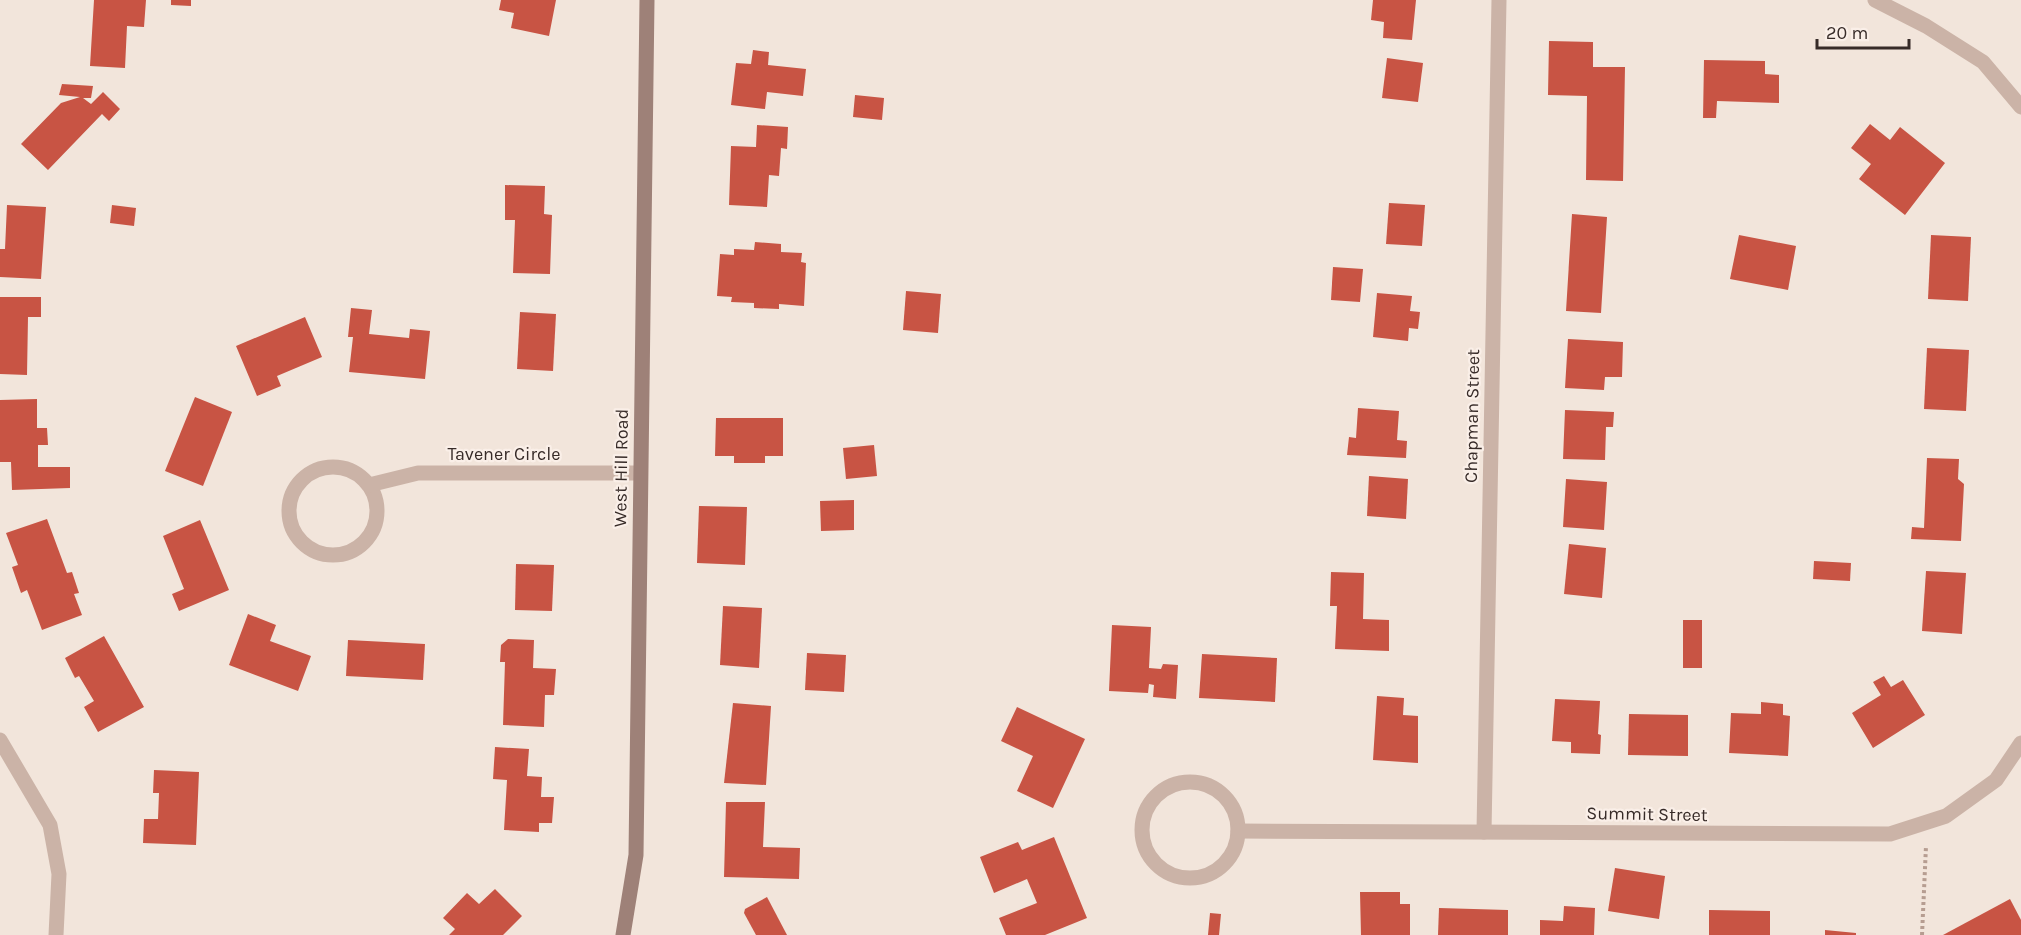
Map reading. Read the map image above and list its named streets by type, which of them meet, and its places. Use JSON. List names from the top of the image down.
{
  "streets": {
    "street": [
      "Chapman Street",
      "Tavener Circle",
      "West Hill Road",
      "Summit Street"
    ]
  },
  "crossings": [
    ["Chapman Street", "Summit Street"],
    ["Tavener Circle", "West Hill Road"]
  ],
  "scale_bar": "20 m"
}
